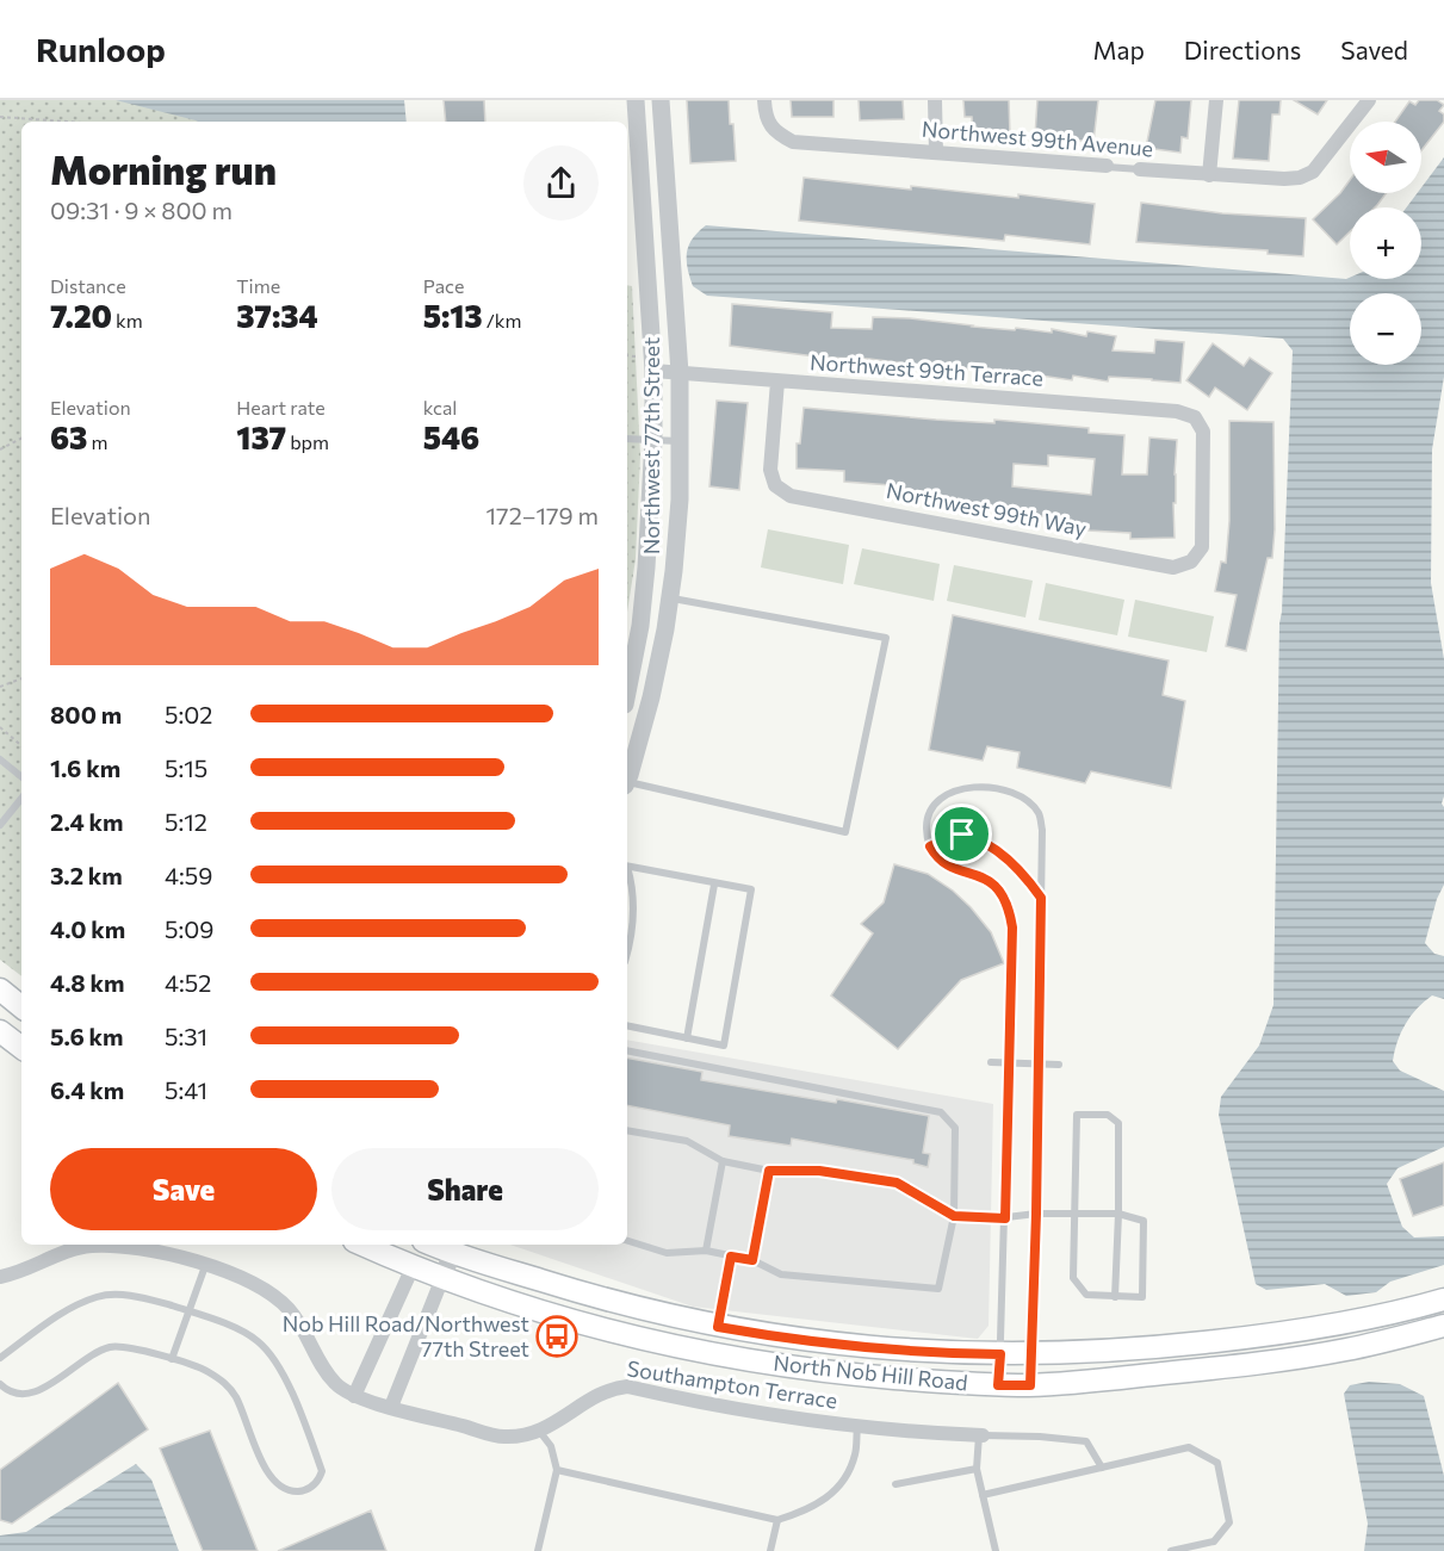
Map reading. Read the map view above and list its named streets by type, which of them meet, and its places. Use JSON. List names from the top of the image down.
{
  "streets": {
    "main road": ["North Nob Hill Road"],
    "street": [
      "Northwest 99th Avenue",
      "Northwest 99th Terrace",
      "Northwest 77th Street",
      "Northwest 99th Way",
      "Southampton Terrace"
    ]
  },
  "crossings": [
    ["Northwest 99th Terrace", "Northwest 77th Street"],
    ["Northwest 99th Terrace", "Northwest 99th Way"]
  ],
  "places": {
    "bus stop": ["Nob Hill Road/Northwest 77th Street"]
  },
  "north": "left",
  "page": {
    "header": "Runloop",
    "nav": ["Map", "Directions", "Saved"],
    "map_buttons": ["+", "−"],
    "heading": ["Morning run", "09:31 · 9 × 800 m"],
    "stats": [
      ["Distance", "7.20 km"],
      ["Time", "37:34"],
      ["Pace", "5:13 /km"],
      ["Elevation", "63 m"],
      ["Heart rate", "137 bpm"],
      ["kcal", "546"]
    ],
    "chart": ["Elevation", "172–179 m"],
    "list": [
      {
        "name": "800 m",
        "note": "5:02"
      },
      {
        "name": "1.6 km",
        "note": "5:15"
      },
      {
        "name": "2.4 km",
        "note": "5:12"
      },
      {
        "name": "3.2 km",
        "note": "4:59"
      },
      {
        "name": "4.0 km",
        "note": "5:09"
      },
      {
        "name": "4.8 km",
        "note": "4:52"
      },
      {
        "name": "5.6 km",
        "note": "5:31"
      },
      {
        "name": "6.4 km",
        "note": "5:41"
      }
    ],
    "buttons": ["Save", "Share"]
  }
}
